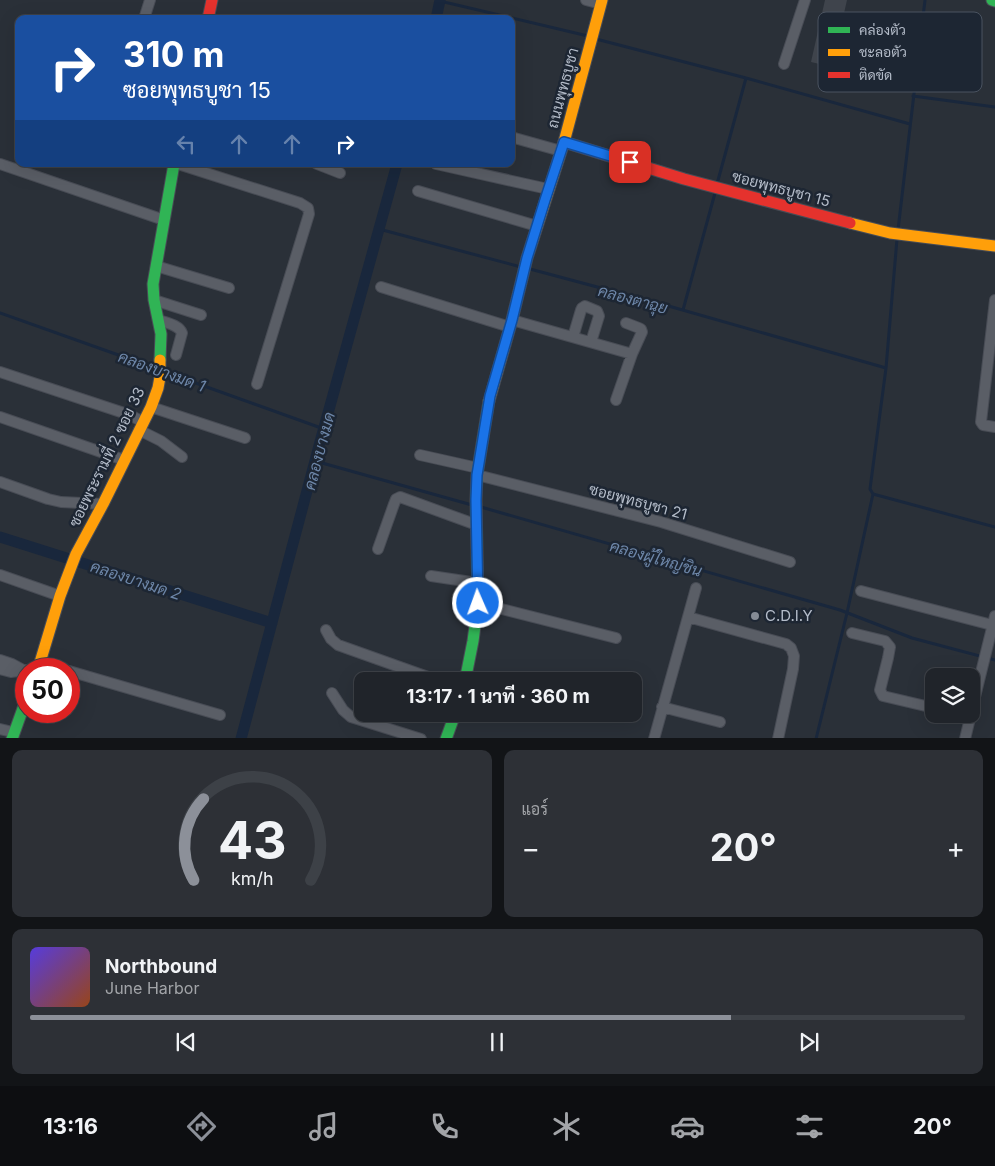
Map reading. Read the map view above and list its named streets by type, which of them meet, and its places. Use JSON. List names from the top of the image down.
{
  "streets": {
    "street": [
      "ถนนพุทธบูชา",
      "ซอยพุทธบูชา 15",
      "ซอยพระรามที่ 2 ซอย 33",
      "ซอยพุทธบูชา 21"
    ]
  },
  "crossings": [
    ["ถนนพุทธบูชา", "ซอยพุทธบูชา 15"],
    ["ถนนพุทธบูชา", "ซอยพุทธบูชา 21"]
  ],
  "water": [
    "คลองตาฉุย",
    "คลองบางมด 1",
    "คลองบางมด",
    "คลองผู้ใหญ่ชิน",
    "คลองบางมด 2"
  ],
  "places": ["C.D.I.Y"],
  "legend": ["คล่องตัว", "ชะลอตัว", "ติดขัด"],
  "page": {
    "turn": ["310 m", "ซอยพุทธบูชา 15"],
    "limit": "50",
    "trip": "13:17 · 1 นาที · 360 m",
    "tile": "แอร์",
    "heat": ["−", "20°", "+"],
    "song": ["Northbound", "June Harbor"],
    "tabs": ["13:16", "20°"],
    "gauge": ["43", "km/h"]
  }
}
